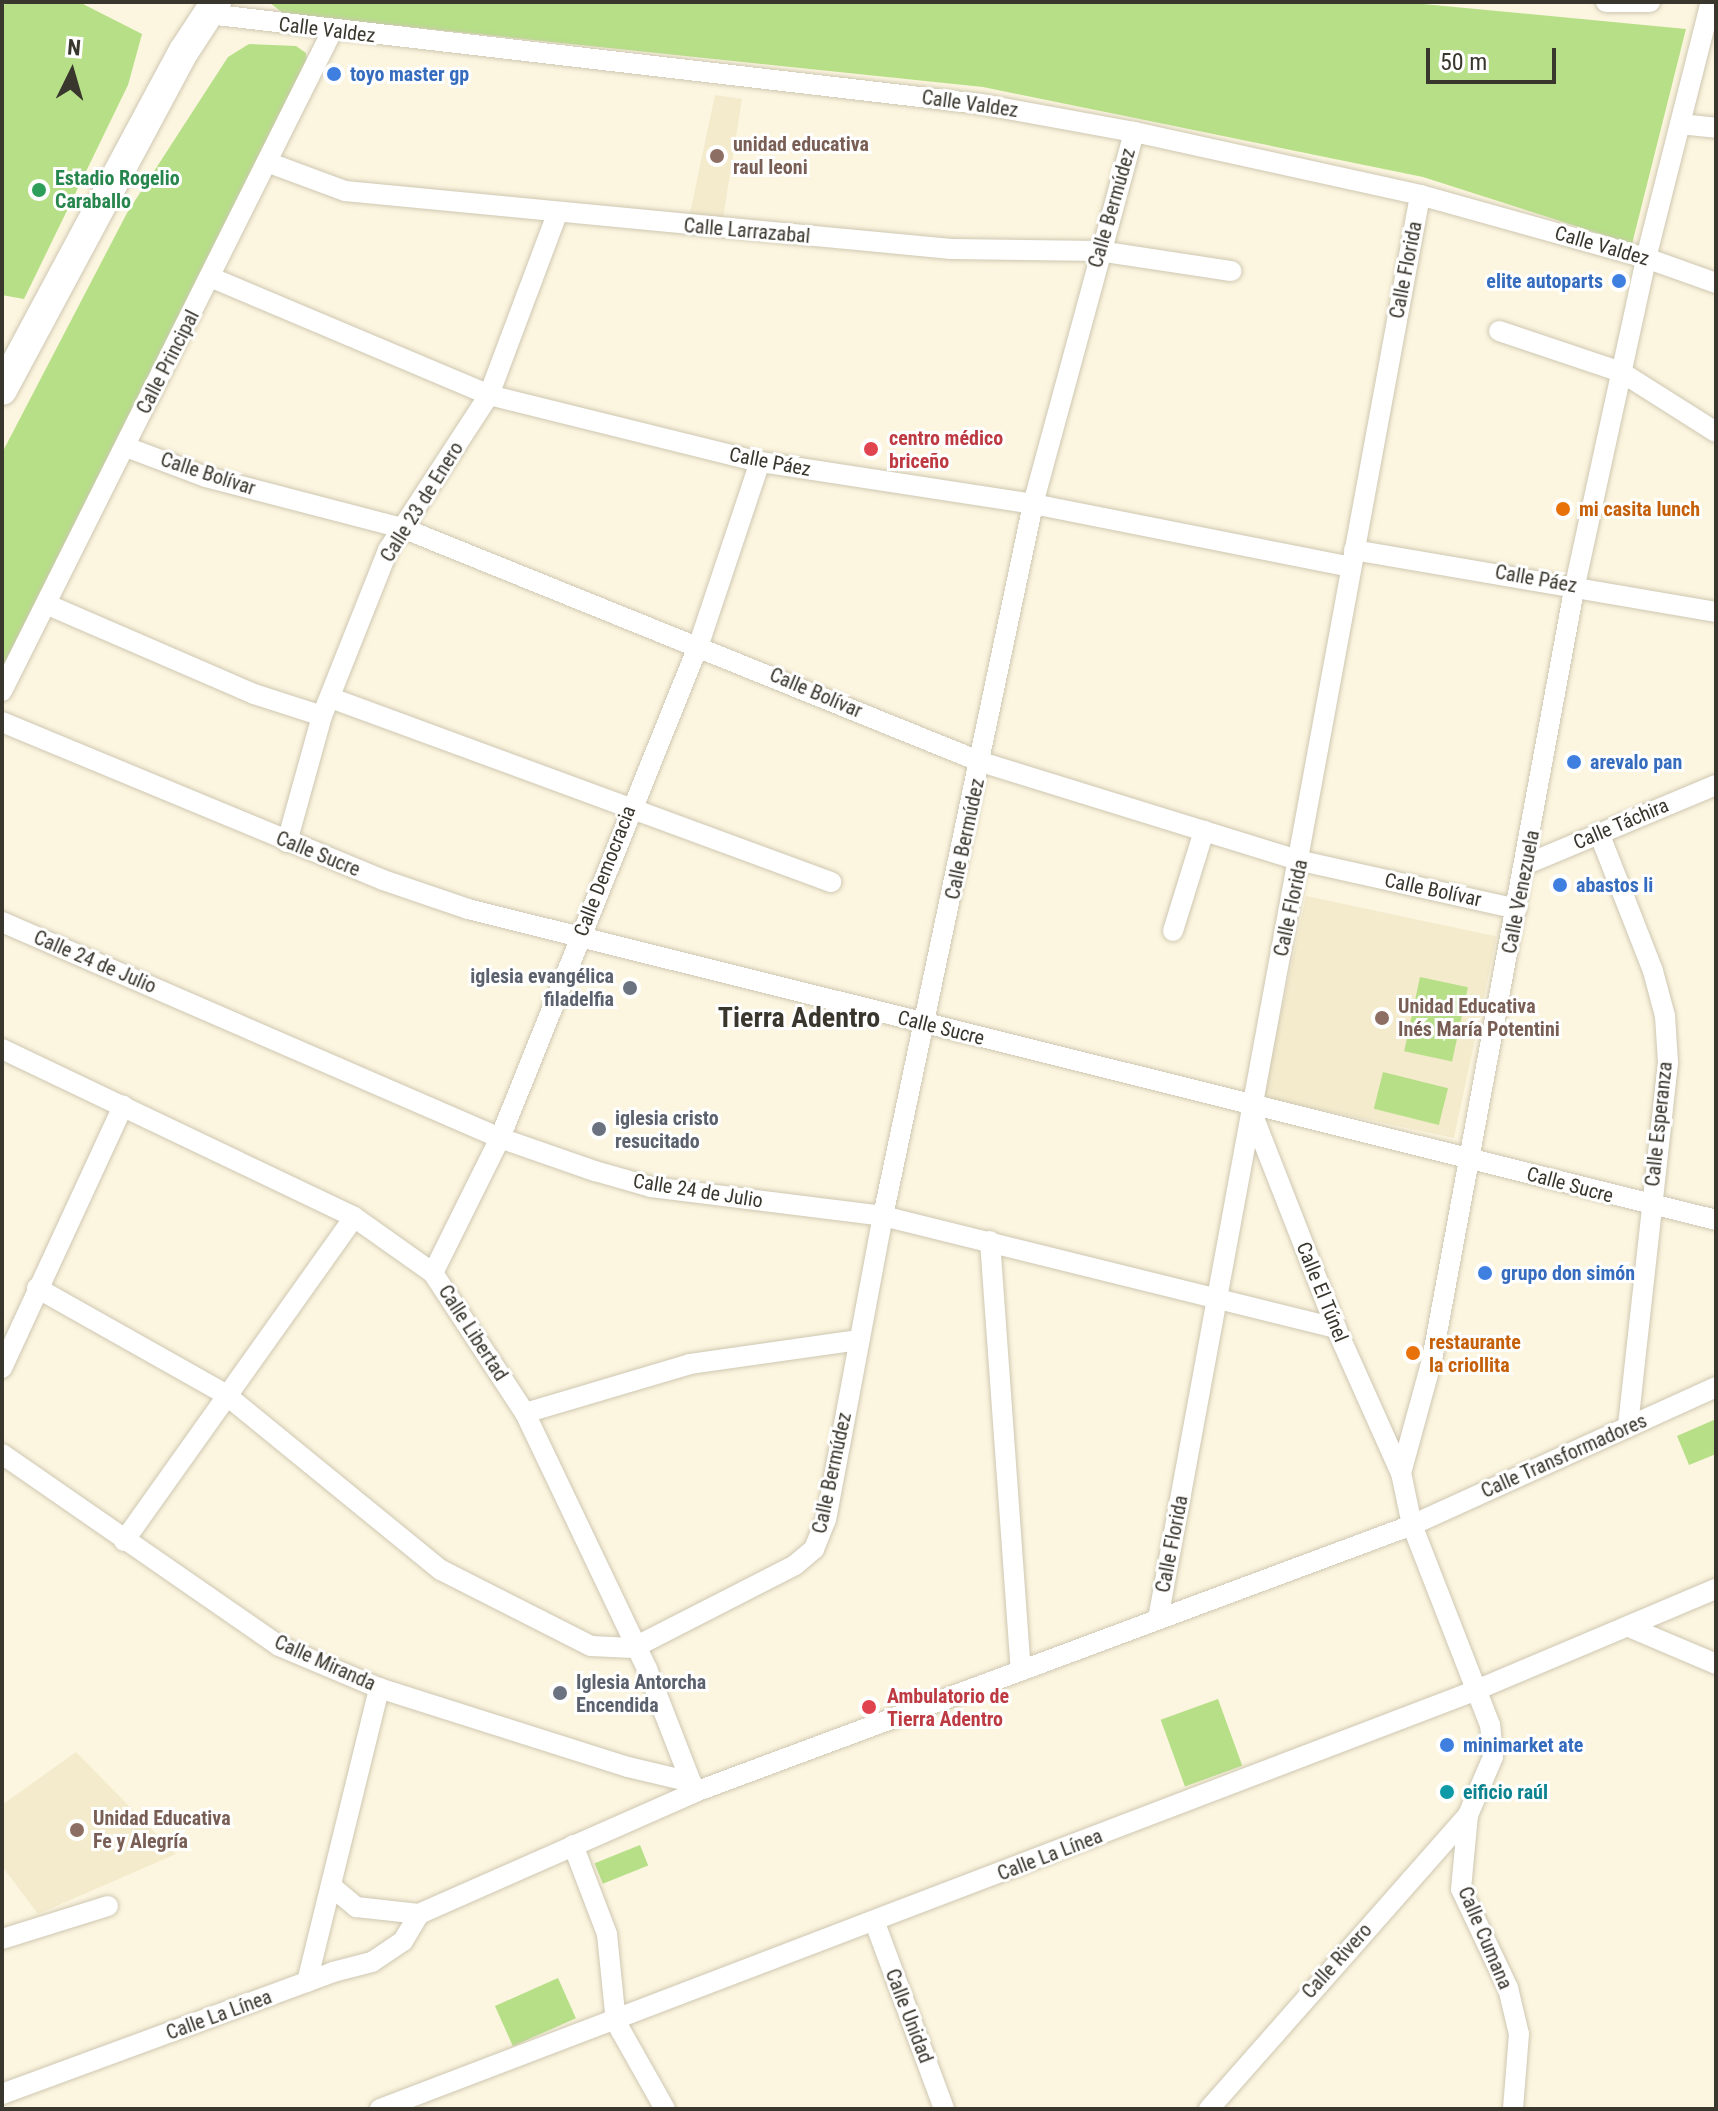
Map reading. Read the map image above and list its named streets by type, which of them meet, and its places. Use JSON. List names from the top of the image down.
{
  "streets": {
    "street": [
      "Calle Valdez",
      "Calle Bermúdez",
      "Calle Larrazabal",
      "Calle Florida",
      "Calle Principal",
      "Calle Páez",
      "Calle Bolívar",
      "Calle 23 de Enero",
      "Calle Táchira",
      "Calle Sucre",
      "Calle Democracia",
      "Calle Venezuela",
      "Calle 24 de Julio",
      "Calle Esperanza",
      "Calle El Túnel",
      "Calle Libertad",
      "Calle Transformadores",
      "Calle Miranda",
      "Calle La Línea",
      "Calle Cumana",
      "Calle Rivero",
      "Calle Unidad"
    ]
  },
  "crossings": [
    ["Calle Valdez", "Calle Bermúdez"],
    ["Calle Valdez", "Calle Florida"],
    ["Calle Valdez", "Calle Principal"],
    ["Calle Valdez", "Calle Venezuela"],
    ["Calle Bermúdez", "Calle Larrazabal"],
    ["Calle Bermúdez", "Calle Páez"],
    ["Calle Bermúdez", "Calle Bolívar"],
    ["Calle Bermúdez", "Calle Sucre"],
    ["Calle Bermúdez", "Calle 24 de Julio"],
    ["Calle Bermúdez", "Calle Libertad"],
    ["Calle Larrazabal", "Calle Principal"],
    ["Calle Larrazabal", "Calle 23 de Enero"],
    ["Calle Florida", "Calle Páez"],
    ["Calle Florida", "Calle Bolívar"],
    ["Calle Florida", "Calle Sucre"],
    ["Calle Florida", "Calle 24 de Julio"],
    ["Calle Florida", "Calle El Túnel"],
    ["Calle Florida", "Calle La Línea"],
    ["Calle Principal", "Calle Páez"],
    ["Calle Principal", "Calle Bolívar"],
    ["Calle Páez", "Calle 23 de Enero"],
    ["Calle Páez", "Calle Democracia"],
    ["Calle Páez", "Calle Venezuela"],
    ["Calle Bolívar", "Calle 23 de Enero"],
    ["Calle Bolívar", "Calle Democracia"],
    ["Calle Bolívar", "Calle Venezuela"],
    ["Calle 23 de Enero", "Calle Sucre"],
    ["Calle Táchira", "Calle Venezuela"],
    ["Calle Táchira", "Calle Esperanza"],
    ["Calle Sucre", "Calle Democracia"],
    ["Calle Sucre", "Calle Venezuela"],
    ["Calle Sucre", "Calle Esperanza"],
    ["Calle Sucre", "Calle El Túnel"],
    ["Calle Democracia", "Calle 24 de Julio"],
    ["Calle Democracia", "Calle Libertad"],
    ["Calle Venezuela", "Calle El Túnel"],
    ["Calle Venezuela", "Calle Transformadores"],
    ["Calle Venezuela", "Calle La Línea"],
    ["Calle Venezuela", "Calle Cumana"],
    ["Calle Venezuela", "Calle Rivero"],
    ["Calle 24 de Julio", "Calle El Túnel"],
    ["Calle Esperanza", "Calle Transformadores"],
    ["Calle Libertad", "Calle Miranda"],
    ["Calle Libertad", "Calle La Línea"],
    ["Calle Transformadores", "Calle La Línea"],
    ["Calle Miranda", "Calle La Línea"],
    ["Calle La Línea", "Calle Unidad"],
    ["Calle Cumana", "Calle Rivero"]
  ],
  "districts": ["Tierra Adentro"],
  "places": [
    "toyo master gp",
    "unidad educativa raul leoni",
    "Estadio Rogelio Caraballo",
    "elite autoparts",
    "centro médico briceño",
    "mi casita lunch",
    "arevalo pan",
    "abastos li",
    "iglesia evangélica filadelfia",
    "Unidad Educativa Inés María Potentini",
    "iglesia cristo resucitado",
    "grupo don simón",
    "restaurante la criollita",
    "Iglesia Antorcha Encendida",
    "Ambulatorio de Tierra Adentro",
    "minimarket ate",
    "eificio raúl",
    "Unidad Educativa Fe y Alegría"
  ],
  "scale_bar": "50 m",
  "north": "top"
}
